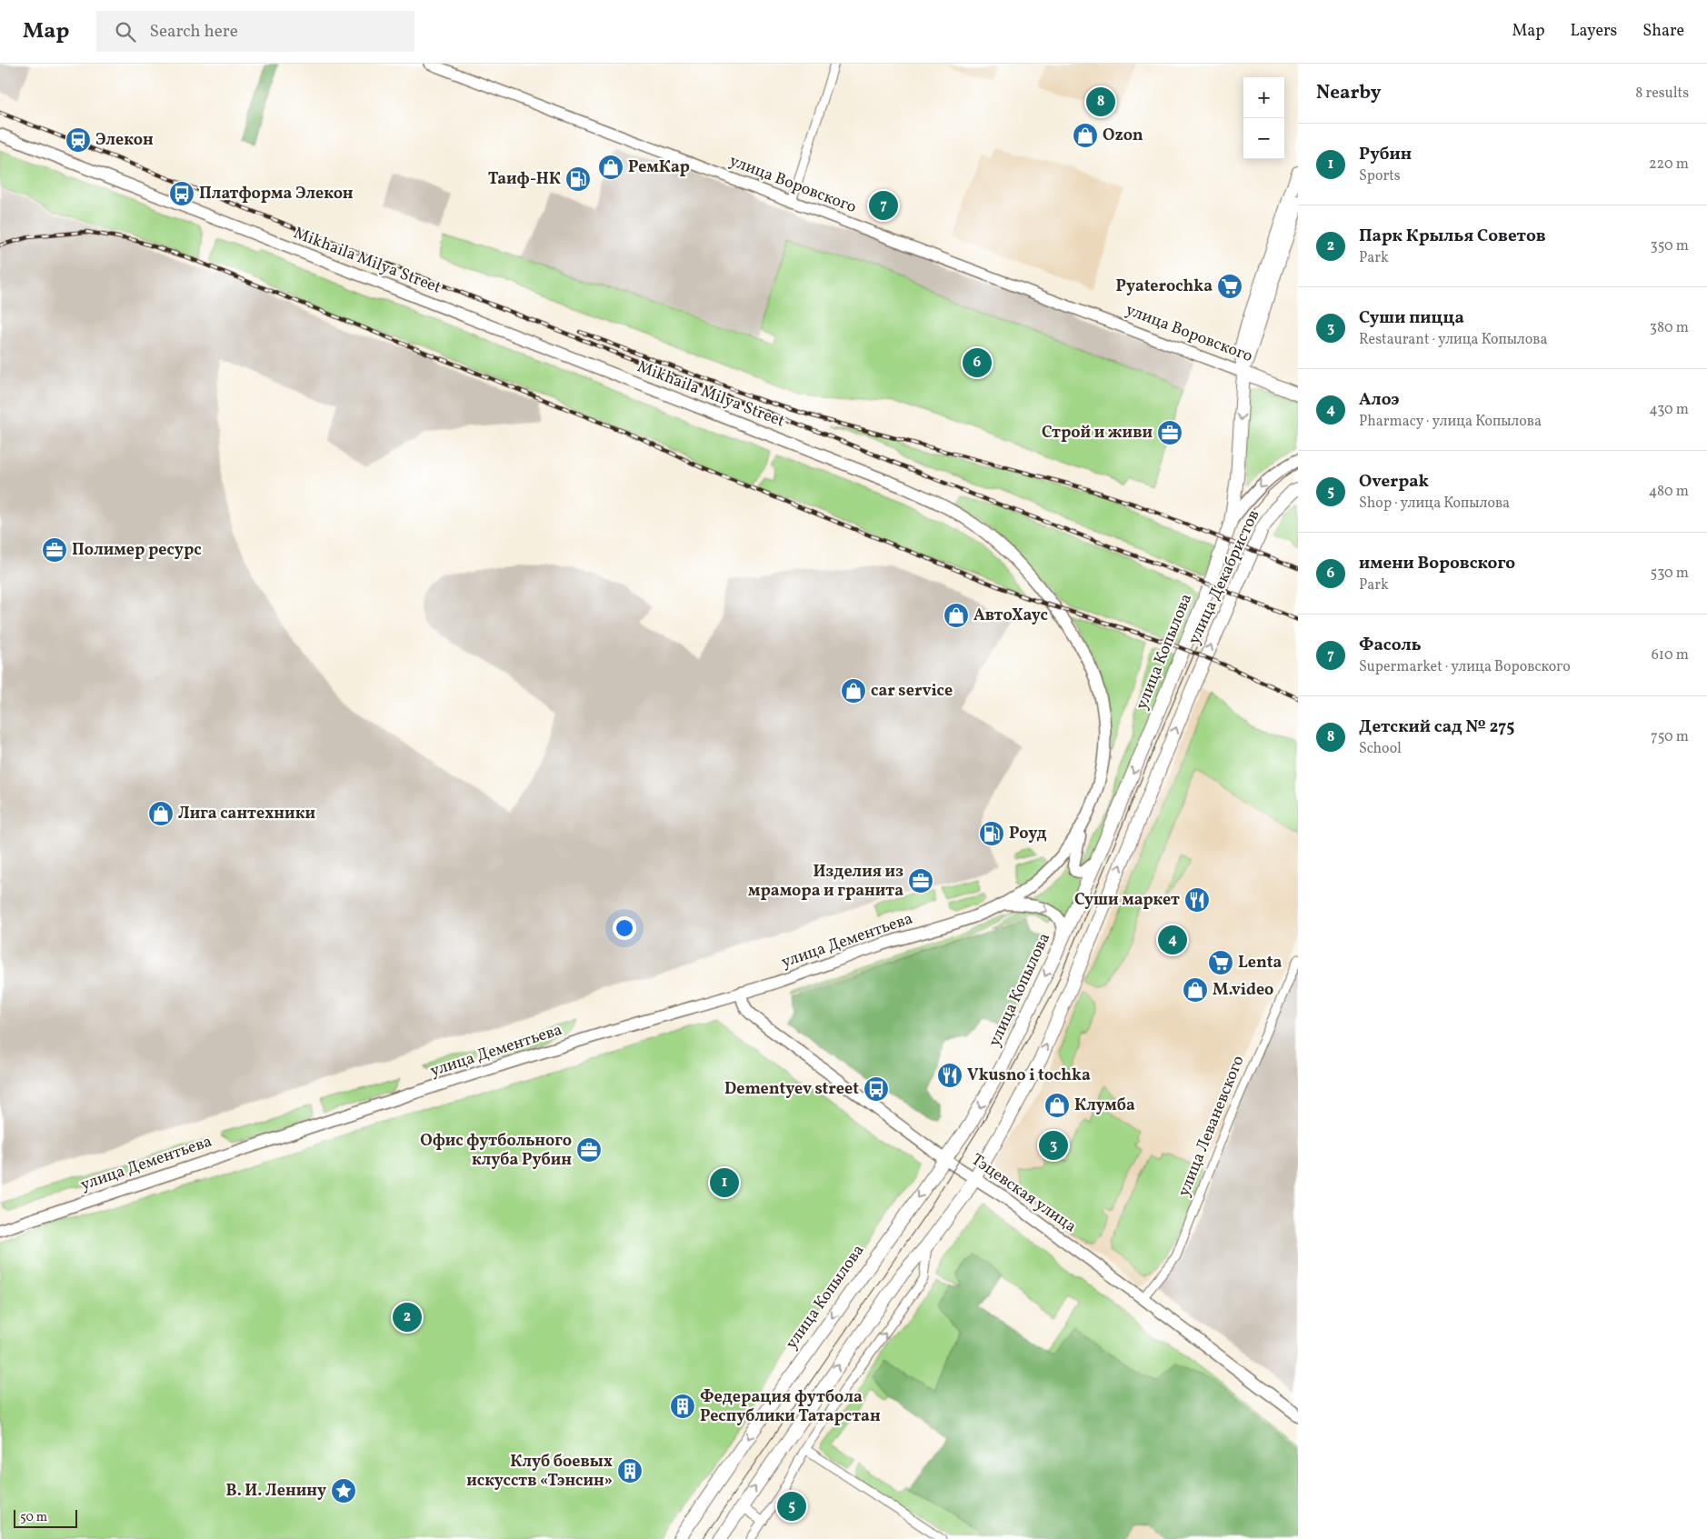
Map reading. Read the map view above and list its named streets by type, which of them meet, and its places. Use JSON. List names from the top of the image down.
{
  "streets": {
    "main road": [
      "улица Воровского",
      "Mikhaila Milya Street",
      "улица Декабристов",
      "улица Копылова",
      "улица Дементьева",
      "Тэцевская улица"
    ],
    "street": ["улица Леваневского"]
  },
  "crossings": [
    ["улица Воровского", "улица Копылова"],
    ["Mikhaila Milya Street", "улица Дементьева"],
    ["улица Декабристов", "улица Копылова"],
    ["улица Декабристов", "Тэцевская улица"],
    ["улица Копылова", "Тэцевская улица"],
    ["улица Дементьева", "Тэцевская улица"],
    ["улица Леваневского", "Тэцевская улица"]
  ],
  "places": {
    "shop": [
      "Ozon",
      "РемКар",
      "АвтоХаус",
      "car service",
      "Лига сантехники",
      "M.video",
      "Клумба"
    ],
    "station": ["Элекон"],
    "fuel station": ["Таиф-НК", "Роуд"],
    "bus stop": ["Платформа Элекон", "Dementyev street"],
    "supermarket": ["Pyaterochka", "Lenta"],
    "office": [
      "Строй и живи",
      "Полимер ресурс",
      "Изделия из мрамора и гранита",
      "Офис футбольного клуба Рубин"
    ],
    "restaurant": ["Суши маркет", "Vkusno i tochka"],
    "building": ["Федерация футбола Республики Татарстан", "Клуб боевых искусств «Тэнсин»"],
    "place": ["В. И. Ленину"]
  },
  "scale_bar": "50 m",
  "page": {
    "header": "Map",
    "search": "Search here",
    "nav": ["Map", "Layers", "Share"],
    "heading": ["Nearby", "8 results"],
    "map_buttons": ["+", "−"],
    "pins": [
      "8",
      "7",
      "6",
      "4",
      "3",
      "1",
      "2",
      "5"
    ],
    "list": [
      {
        "mark": "1",
        "name": "Рубин",
        "note": "Sports",
        "value": "220 m"
      },
      {
        "mark": "2",
        "name": "Парк Крылья Советов",
        "note": "Park",
        "value": "350 m"
      },
      {
        "mark": "3",
        "name": "Суши пицца",
        "note": "Restaurant · улица Копылова",
        "value": "380 m"
      },
      {
        "mark": "4",
        "name": "Алоэ",
        "note": "Pharmacy · улица Копылова",
        "value": "430 m"
      },
      {
        "mark": "5",
        "name": "Overpak",
        "note": "Shop · улица Копылова",
        "value": "480 m"
      },
      {
        "mark": "6",
        "name": "имени Воровского",
        "note": "Park",
        "value": "530 m"
      },
      {
        "mark": "7",
        "name": "Фасоль",
        "note": "Supermarket · улица Воровского",
        "value": "610 m"
      },
      {
        "mark": "8",
        "name": "Детский сад № 275",
        "note": "School",
        "value": "750 m"
      }
    ],
    "scale": "50 m"
  }
}
